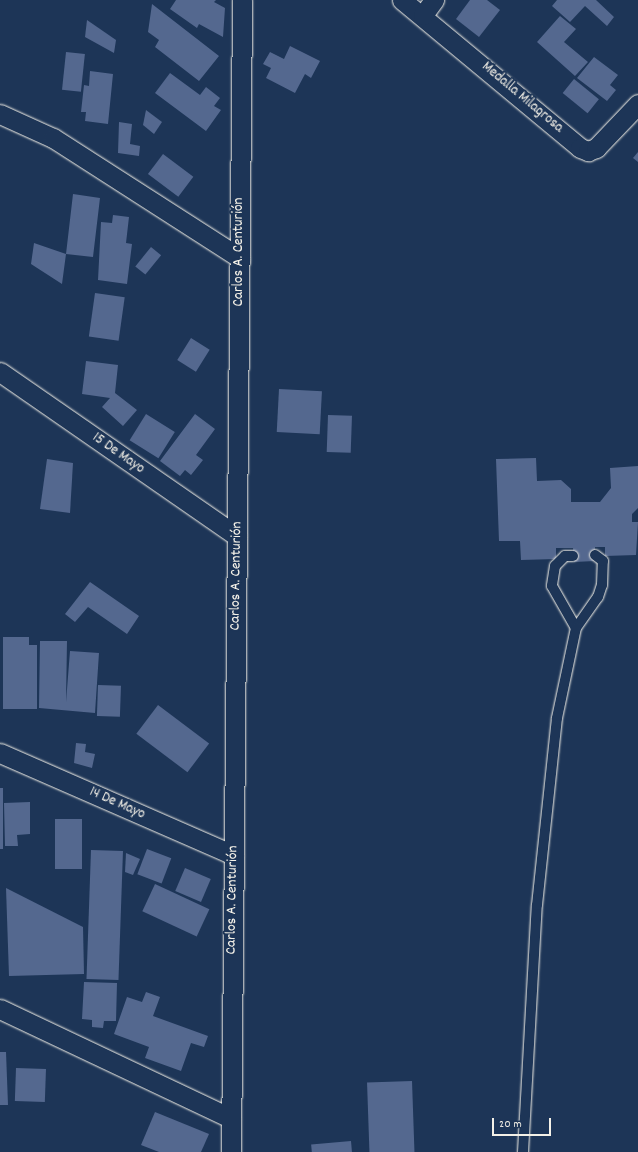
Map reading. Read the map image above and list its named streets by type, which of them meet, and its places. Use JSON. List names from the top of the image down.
{
  "streets": {
    "street": [
      "Medalla Milagrosa",
      "Carlos A. Centurión",
      "15 De Mayo",
      "14 De Mayo"
    ]
  },
  "crossings": [
    ["Carlos A. Centurión", "15 De Mayo"],
    ["Carlos A. Centurión", "14 De Mayo"]
  ],
  "scale_bar": "20 m"
}
